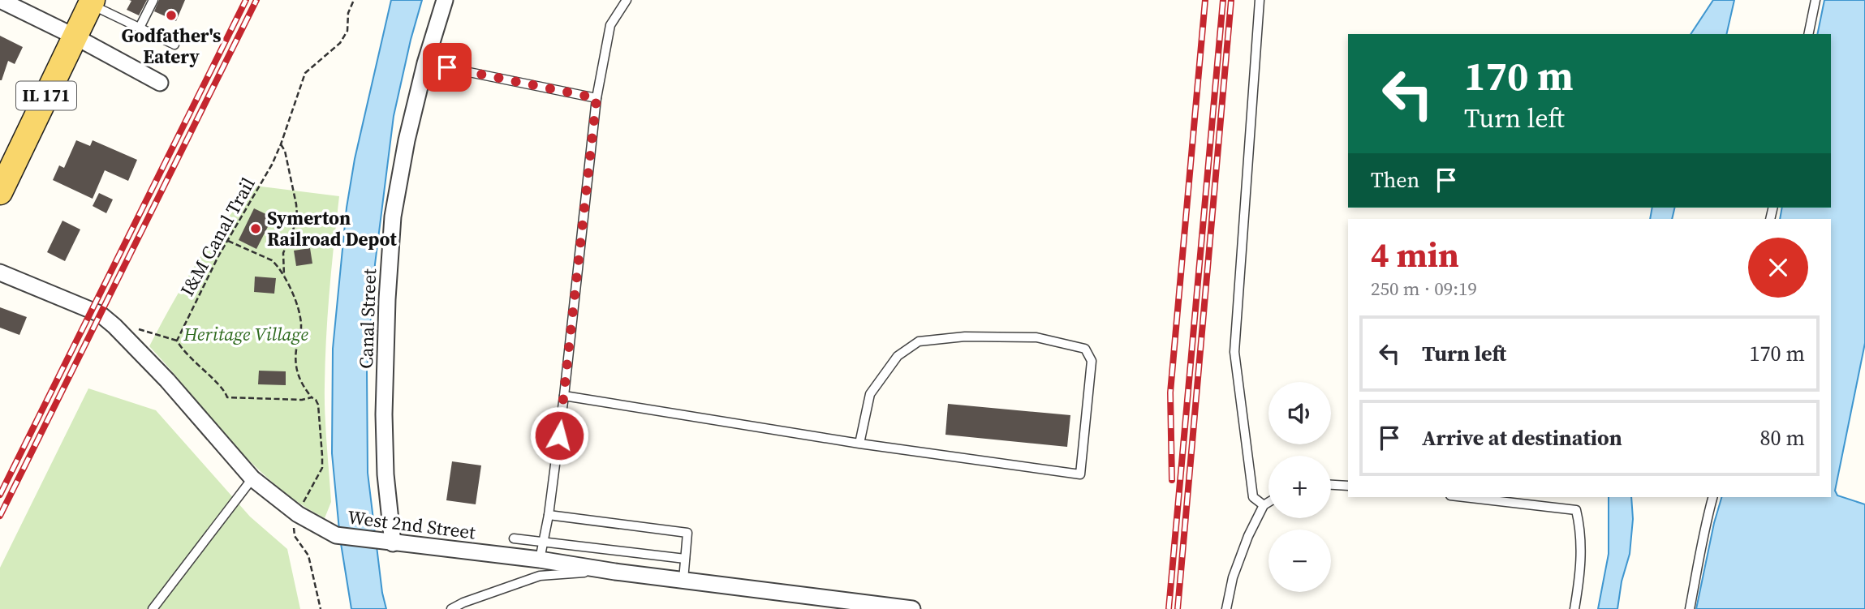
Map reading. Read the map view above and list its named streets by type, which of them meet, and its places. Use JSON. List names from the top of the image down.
{
  "streets": {
    "main road": ["IL 171"],
    "street": ["Canal Street", "West 2nd Street"],
    "path": ["I&M Canal Trail"]
  },
  "crossings": [
    ["Canal Street", "West 2nd Street"]
  ],
  "parks": ["Heritage Village"],
  "places": ["Godfather's Eatery", "Symerton Railroad Depot"],
  "page": {
    "turn": ["170 m", "Turn left"],
    "then": "Then",
    "heading": ["4 min", "250 m · 09:19"],
    "list": [
      {
        "name": "Turn left",
        "value": "170 m"
      },
      {
        "name": "Arrive at destination",
        "value": "80 m"
      }
    ],
    "map_buttons": ["+", "−"]
  }
}
